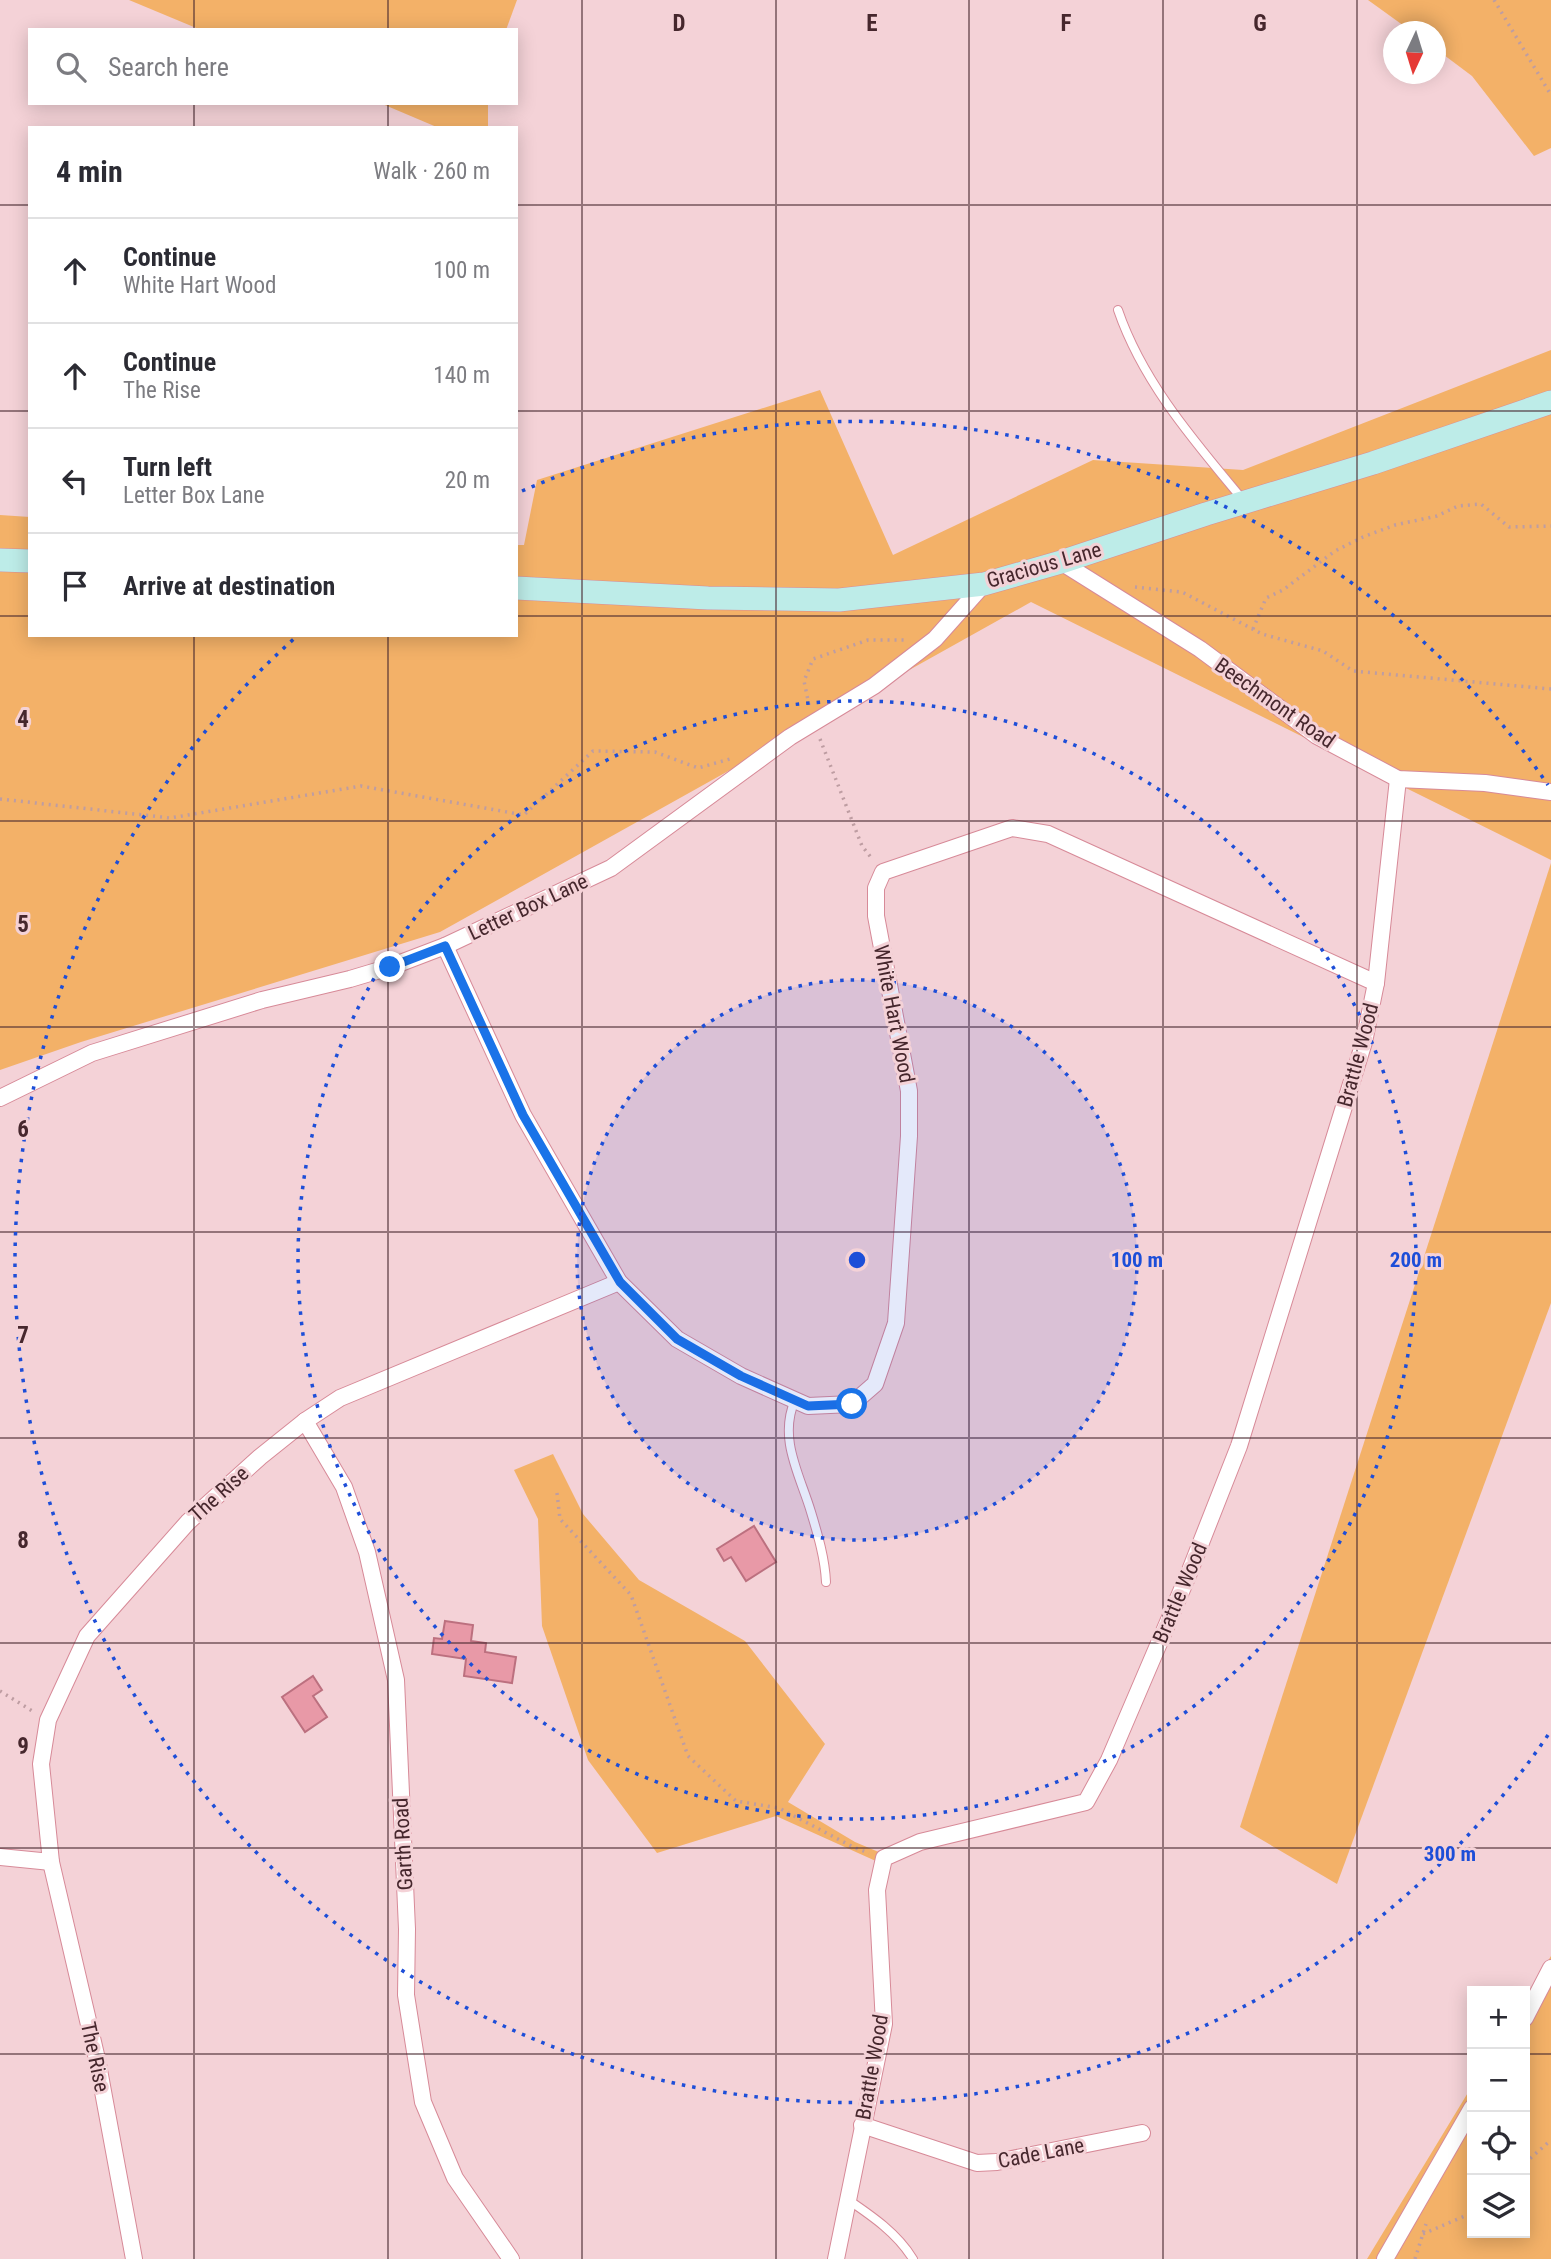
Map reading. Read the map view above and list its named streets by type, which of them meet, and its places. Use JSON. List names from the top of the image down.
{
  "streets": {
    "street": [
      "Gracious Lane",
      "Beechmont Road",
      "Letter Box Lane",
      "White Hart Wood",
      "Brattle Wood",
      "The Rise",
      "Garth Road",
      "Cade Lane"
    ]
  },
  "crossings": [
    ["Gracious Lane", "Beechmont Road"],
    ["Gracious Lane", "Letter Box Lane"],
    ["Beechmont Road", "Brattle Wood"],
    ["White Hart Wood", "The Rise"],
    ["Brattle Wood", "Cade Lane"],
    ["The Rise", "Garth Road"]
  ],
  "north": "bottom",
  "page": {
    "search": "Search here",
    "heading": ["4 min", "Walk · 260 m"],
    "list": [
      ["Continue", "White Hart Wood", "100 m"],
      ["Continue", "The Rise", "140 m"],
      ["Turn left", "Letter Box Lane", "20 m"],
      "Arrive at destination"
    ],
    "map_buttons": ["+", "−"]
  },
  "grid": {
    "columns": [
      "D",
      "E",
      "F",
      "G"
    ],
    "rows": [
      "4",
      "5",
      "6",
      "7",
      "8",
      "9"
    ]
  },
  "rings": ["100 m", "200 m", "300 m"]
}
